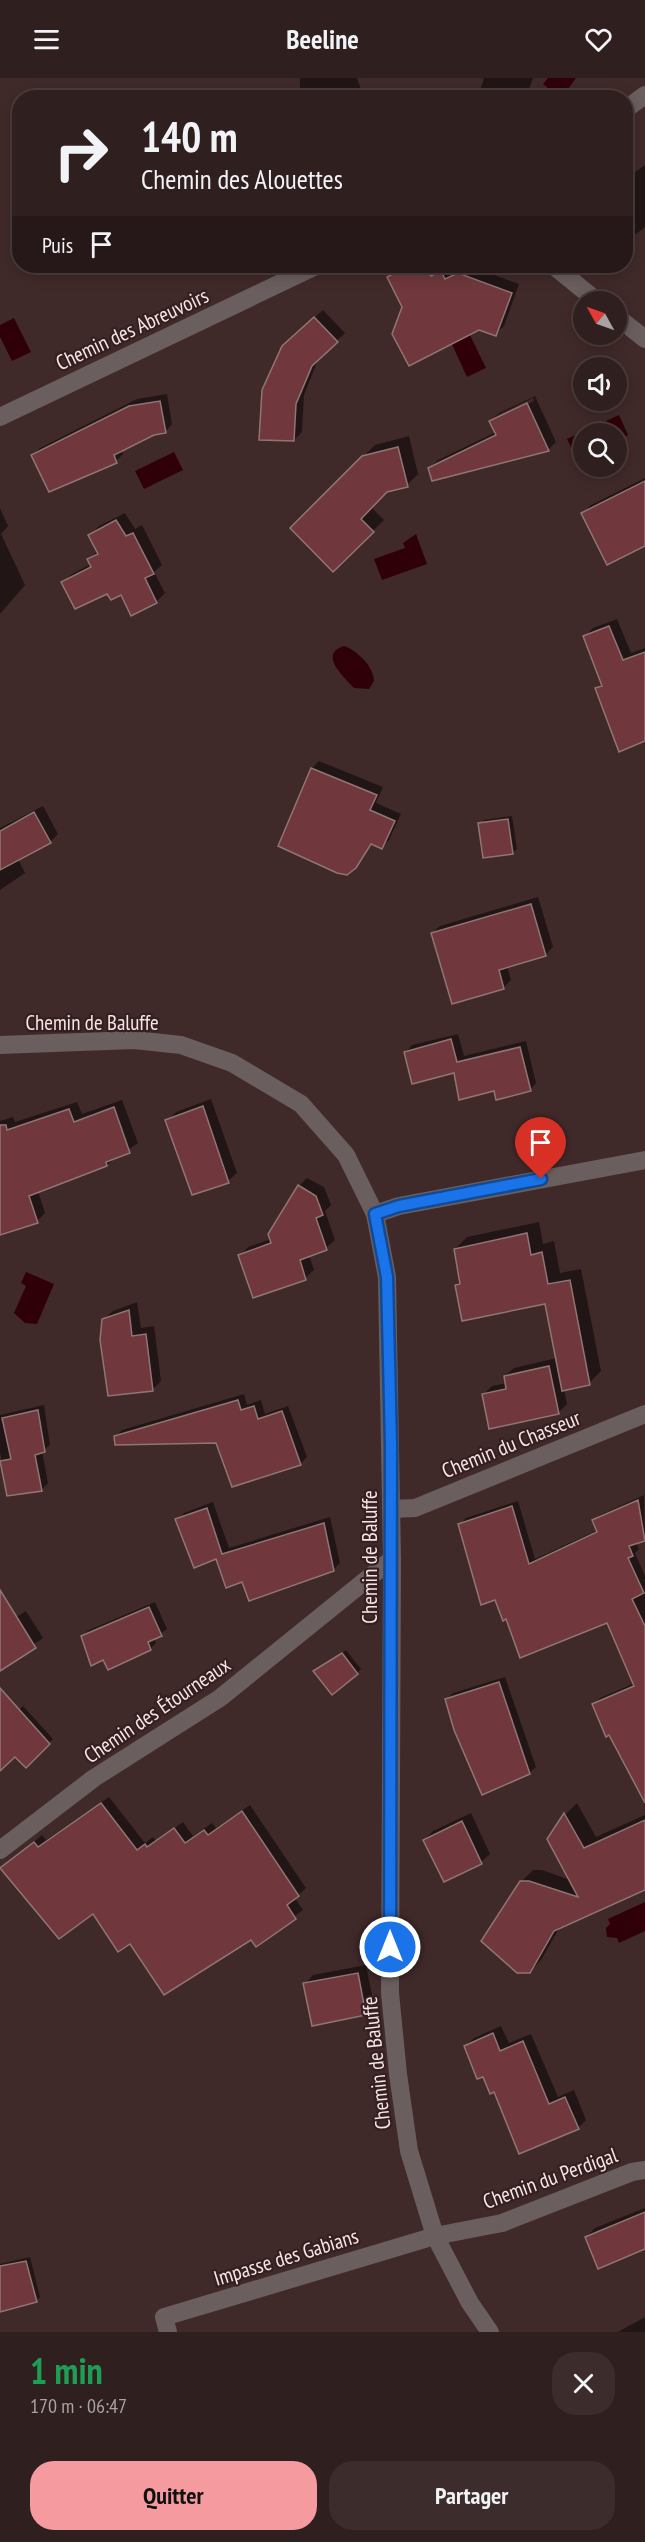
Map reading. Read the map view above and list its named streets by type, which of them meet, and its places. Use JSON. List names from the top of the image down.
{
  "streets": {
    "street": [
      "Chemin des Abreuvoirs",
      "Chemin de Baluffe",
      "Chemin du Chasseur",
      "Chemin des Étourneaux",
      "Chemin du Perdigal",
      "Impasse des Gabians"
    ]
  },
  "crossings": [
    ["Chemin de Baluffe", "Chemin du Chasseur"],
    ["Chemin de Baluffe", "Chemin des Étourneaux"],
    ["Chemin de Baluffe", "Chemin du Perdigal"],
    ["Chemin de Baluffe", "Impasse des Gabians"],
    ["Chemin du Perdigal", "Impasse des Gabians"]
  ],
  "north": "top left",
  "page": {
    "header": "Beeline",
    "turn": ["140 m", "Chemin des Alouettes"],
    "then": "Puis",
    "heading": ["1 min", "170 m · 06:47"],
    "buttons": ["Quitter", "Partager"]
  }
}
